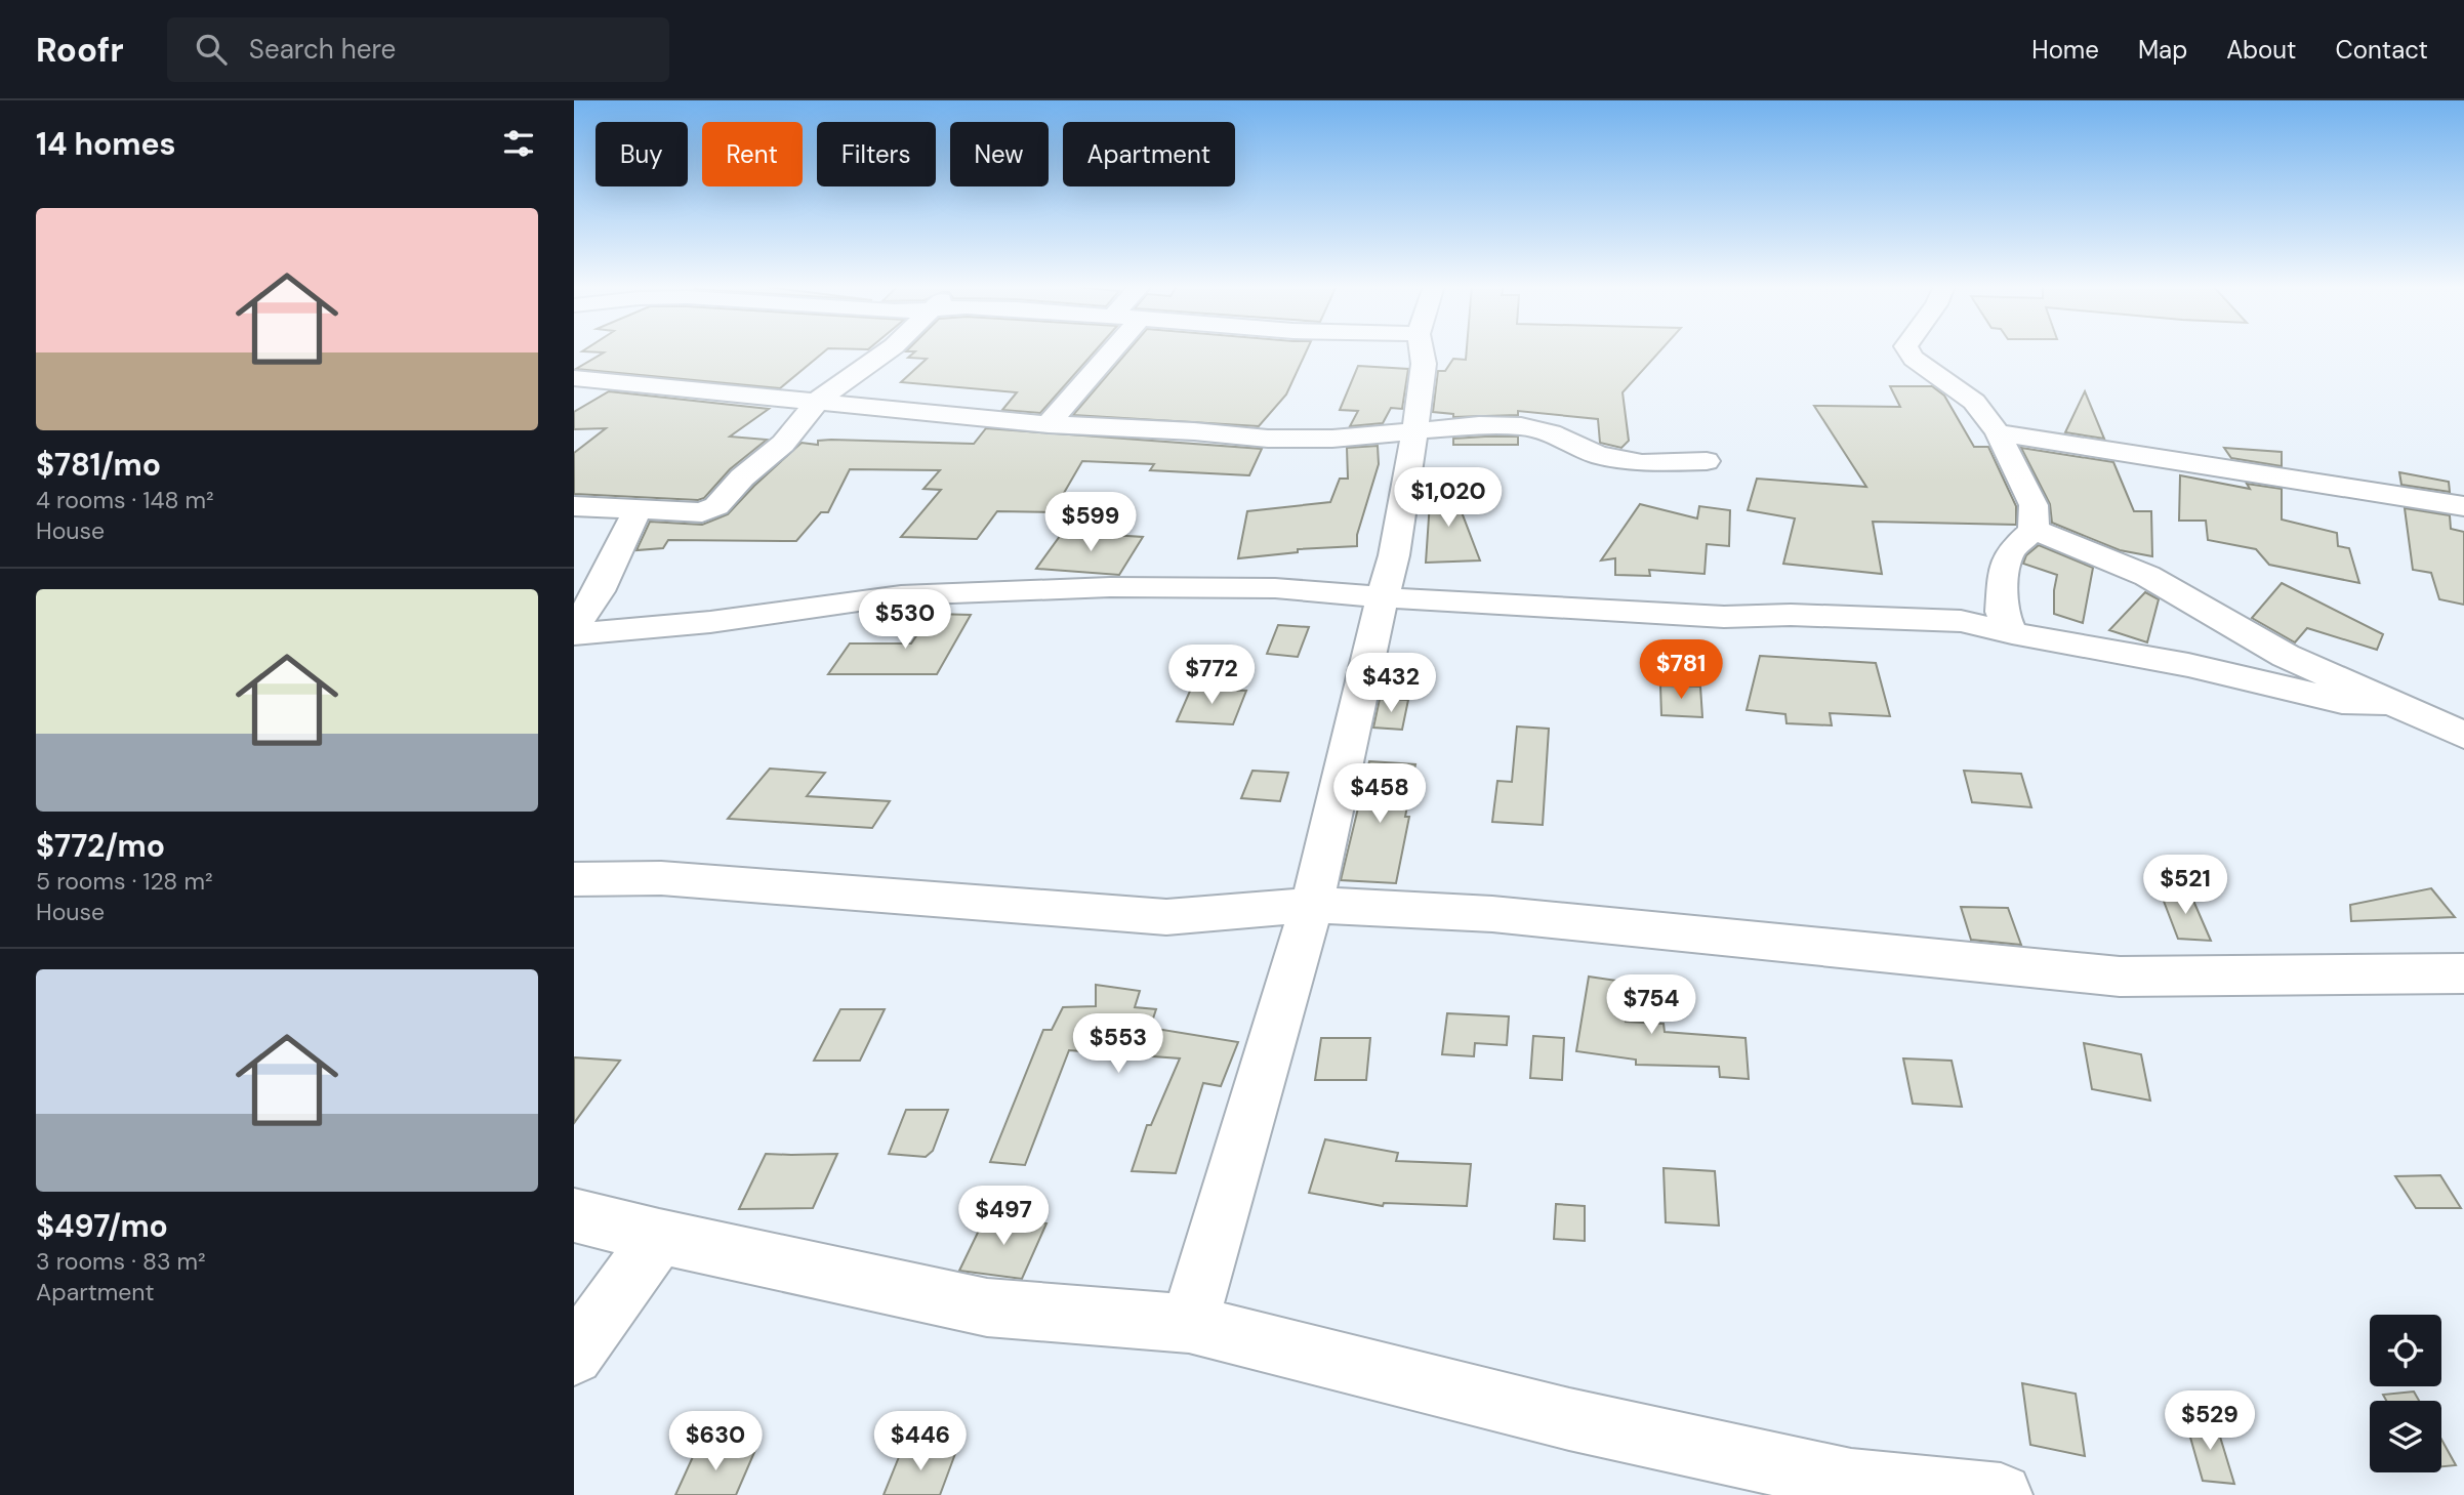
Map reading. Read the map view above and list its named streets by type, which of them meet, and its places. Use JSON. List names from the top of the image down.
{
  "page": {
    "header": "Roofr",
    "search": "Search here",
    "nav": [
      "Home",
      "Map",
      "About",
      "Contact"
    ],
    "heading": "14 homes",
    "chip": [
      "Buy",
      "Rent",
      "Filters",
      "New",
      "Apartment"
    ],
    "list": [
      {
        "name": "$781/mo",
        "note": "4 rooms · 148 m² · House"
      },
      {
        "name": "$772/mo",
        "note": "5 rooms · 128 m² · House"
      },
      {
        "name": "$497/mo",
        "note": "3 rooms · 83 m² · Apartment"
      }
    ],
    "price": [
      "$1,020",
      "$599",
      "$530",
      "$781",
      "$772",
      "$432",
      "$458",
      "$521",
      "$754",
      "$553",
      "$497",
      "$529",
      "$630",
      "$446"
    ]
  }
}
